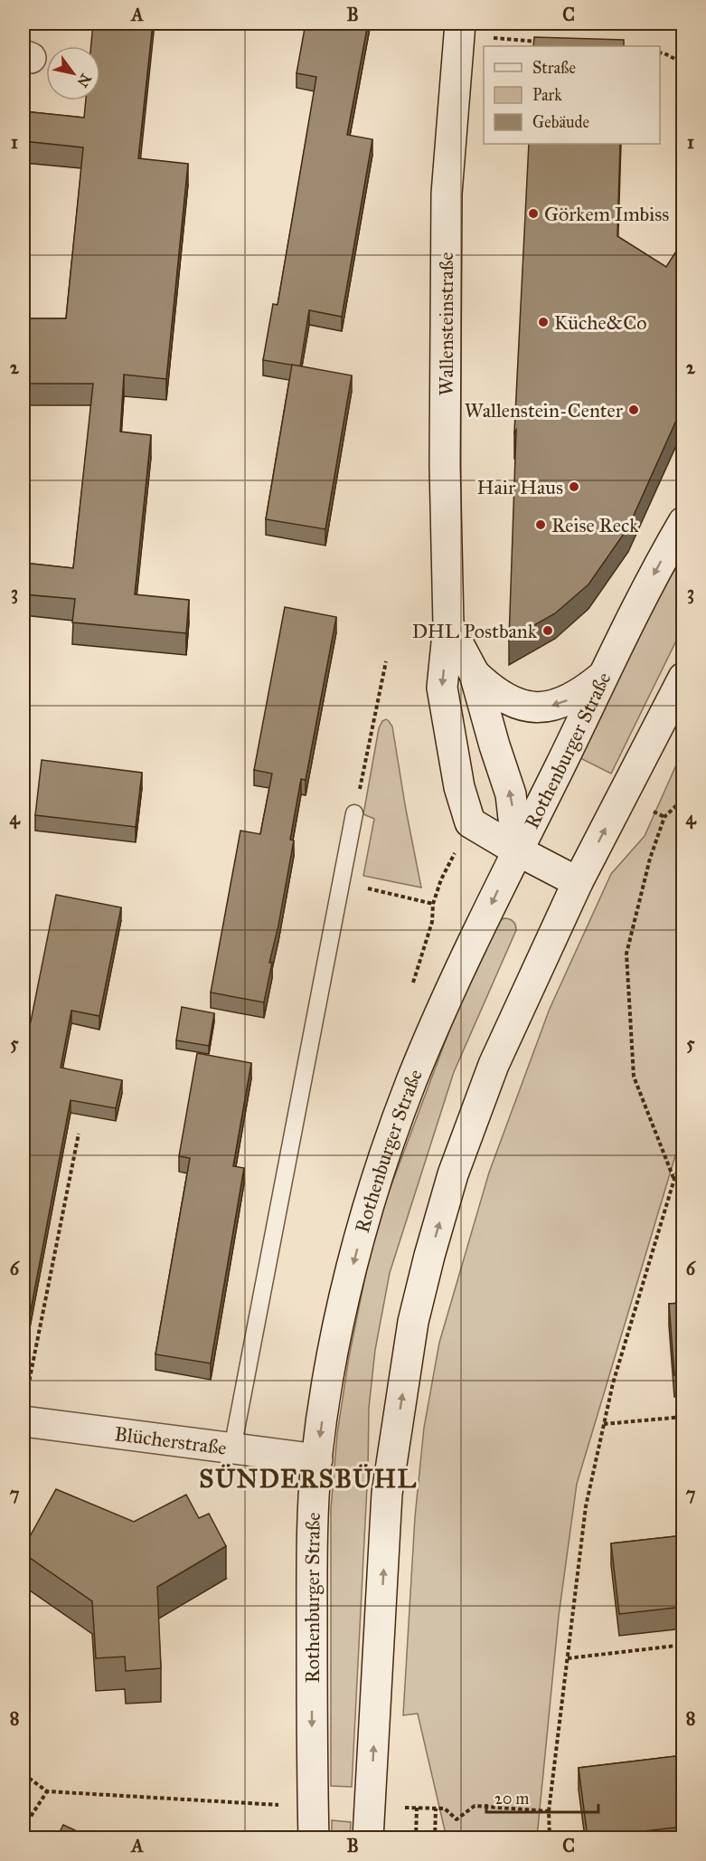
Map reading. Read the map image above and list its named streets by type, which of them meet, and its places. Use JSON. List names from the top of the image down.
{
  "streets": {
    "main road": ["Wallensteinstraße", "Rothenburger Straße", "Blücherstraße"]
  },
  "crossings": [
    ["Wallensteinstraße", "Rothenburger Straße"],
    ["Rothenburger Straße", "Blücherstraße"]
  ],
  "districts": ["SÜNDERSBÜHL"],
  "places": [
    "Görkem Imbiss",
    "Küche&Co",
    "Wallenstein-Center",
    "Hair Haus",
    "Reise Reck",
    "DHL Postbank"
  ],
  "legend": ["Straße", "Park", "Gebäude"],
  "scale_bar": "20 m",
  "north": "bottom right",
  "grid": {
    "columns": ["A", "B", "C"],
    "rows": [
      "1",
      "2",
      "3",
      "4",
      "5",
      "6",
      "7",
      "8"
    ]
  }
}
